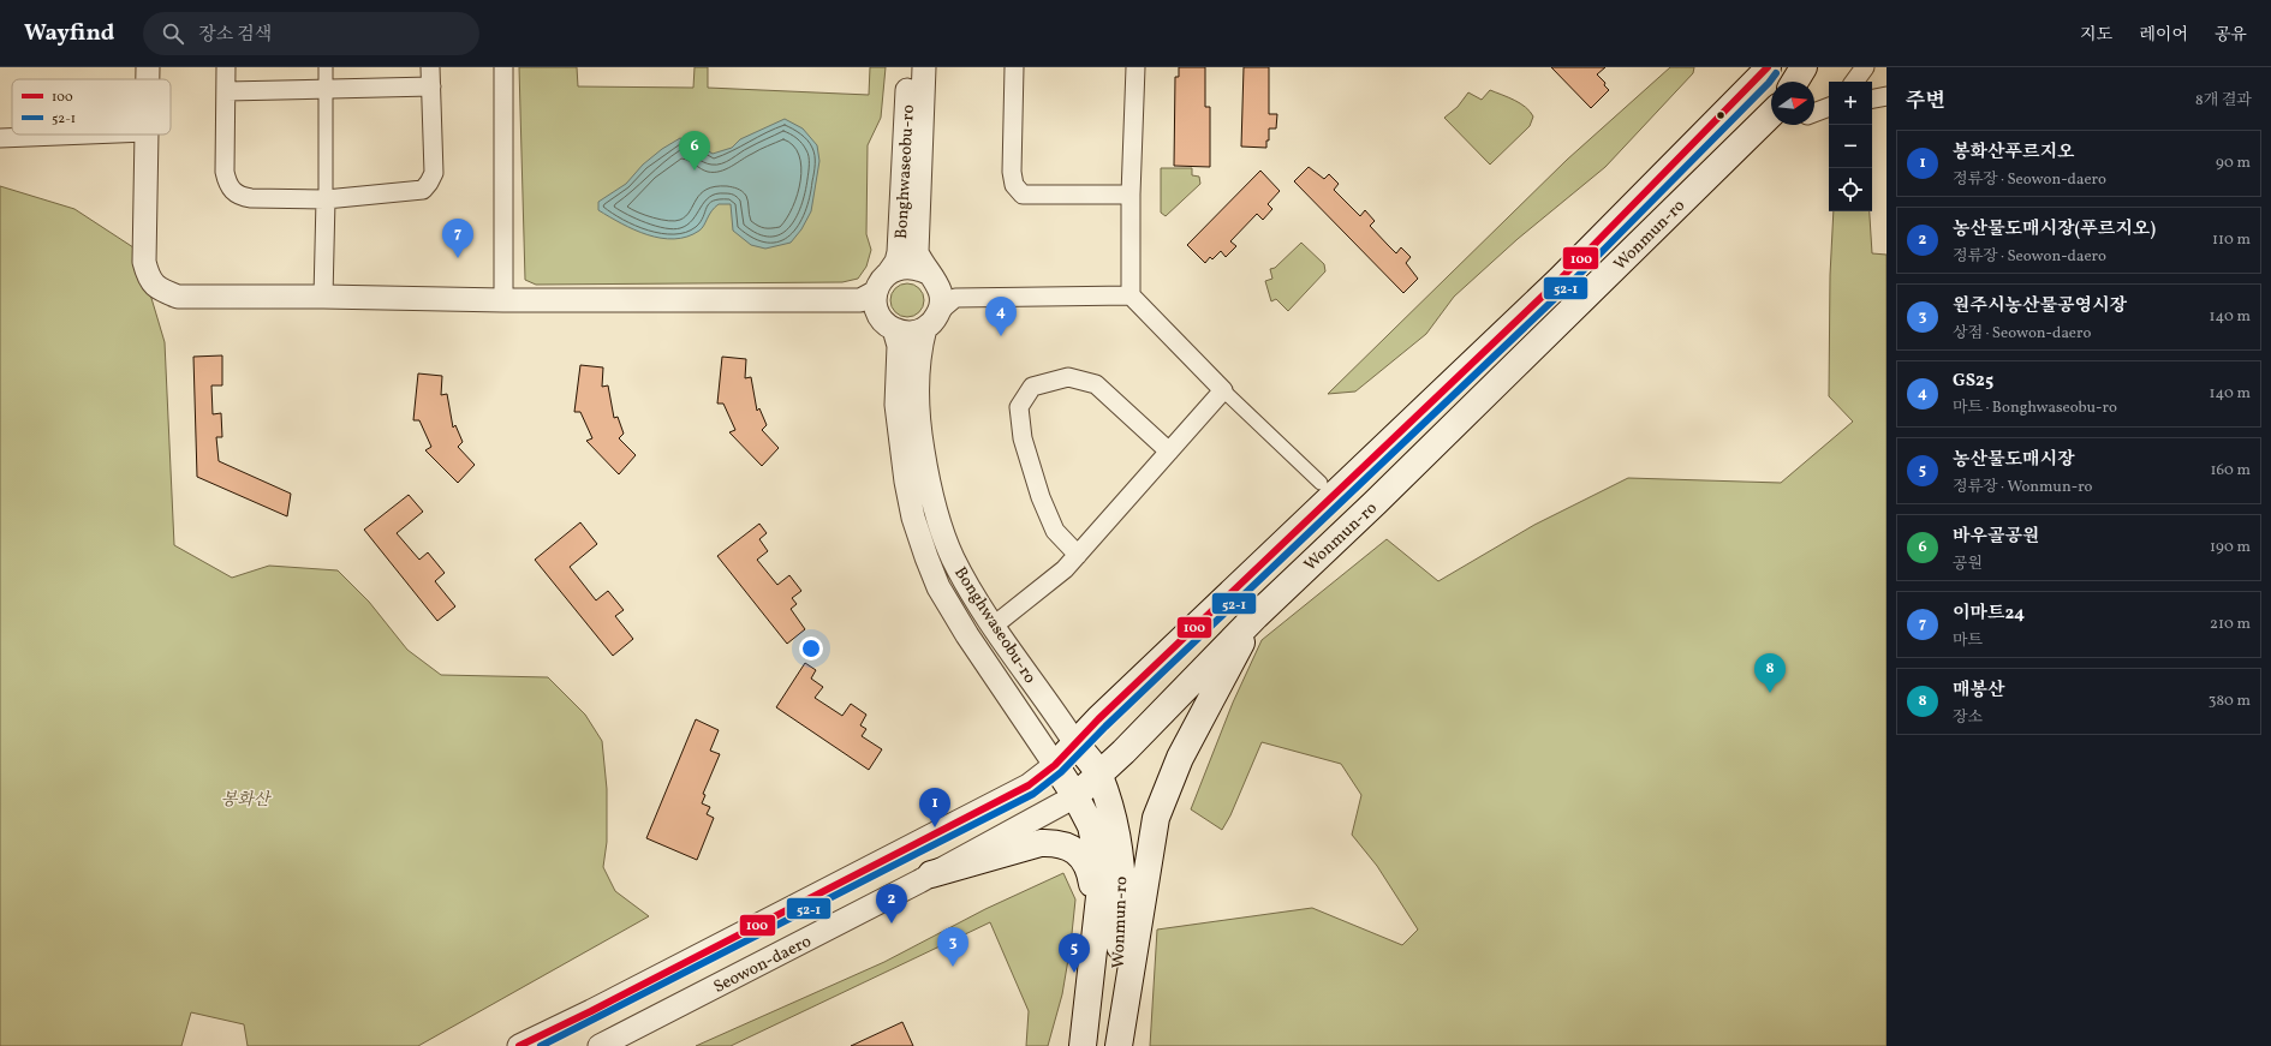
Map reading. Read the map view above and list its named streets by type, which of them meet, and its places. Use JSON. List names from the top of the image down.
{
  "streets": {
    "main road": ["Wonmun-ro"],
    "street": ["Bonghwaseobu-ro", "Seowon-daero"]
  },
  "crossings": [
    ["Bonghwaseobu-ro", "Wonmun-ro"],
    ["Bonghwaseobu-ro", "Seowon-daero"],
    ["Wonmun-ro", "Seowon-daero"]
  ],
  "parks": ["봉화산"],
  "lines": ["transit line 100", "transit line 52-1"],
  "legend": ["100", "52-1"],
  "north": "right",
  "page": {
    "header": "Wayfind",
    "search": "장소 검색",
    "nav": ["지도", "레이어", "공유"],
    "heading": ["주변", "8개 결과"],
    "map_buttons": ["+", "−"],
    "list": [
      {
        "mark": "1",
        "name": "봉화산푸르지오",
        "note": "정류장 · Seowon-daero",
        "value": "90 m"
      },
      {
        "mark": "2",
        "name": "농산물도매시장(푸르지오)",
        "note": "정류장 · Seowon-daero",
        "value": "110 m"
      },
      {
        "mark": "3",
        "name": "원주시농산물공영시장",
        "note": "상점 · Seowon-daero",
        "value": "140 m"
      },
      {
        "mark": "4",
        "name": "GS25",
        "note": "마트 · Bonghwaseobu-ro",
        "value": "140 m"
      },
      {
        "mark": "5",
        "name": "농산물도매시장",
        "note": "정류장 · Wonmun-ro",
        "value": "160 m"
      },
      {
        "mark": "6",
        "name": "바우골공원",
        "note": "공원",
        "value": "190 m"
      },
      {
        "mark": "7",
        "name": "이마트24",
        "note": "마트",
        "value": "210 m"
      },
      {
        "mark": "8",
        "name": "매봉산",
        "note": "장소",
        "value": "380 m"
      }
    ],
    "pins": [
      "6",
      "7",
      "4",
      "8",
      "1",
      "2",
      "3",
      "5"
    ]
  }
}
